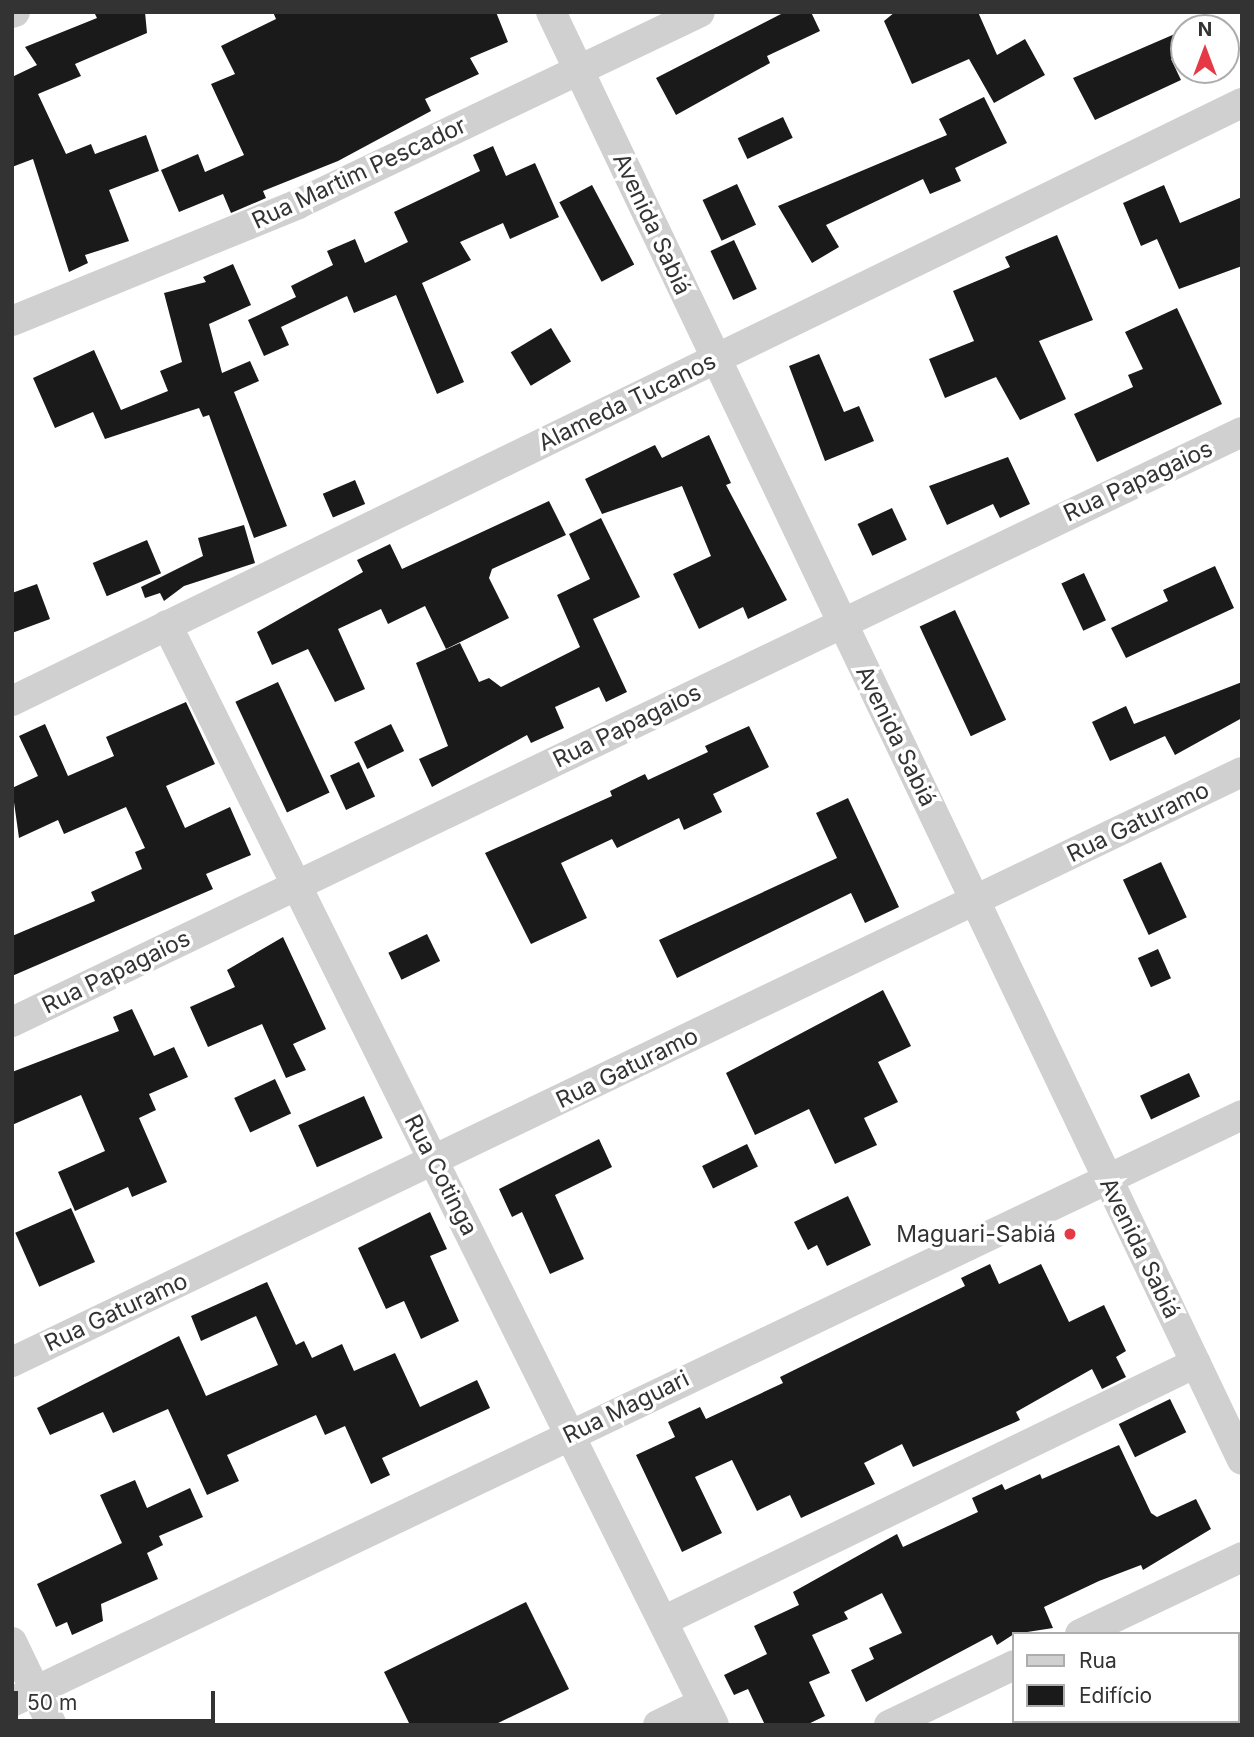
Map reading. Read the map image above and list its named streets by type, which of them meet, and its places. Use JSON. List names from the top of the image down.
{
  "streets": {
    "street": [
      "Rua Martim Pescador",
      "Avenida Sabiá",
      "Alameda Tucanos",
      "Rua Papagaios",
      "Rua Gaturamo",
      "Rua Cotinga",
      "Rua Maguari"
    ]
  },
  "crossings": [
    ["Rua Martim Pescador", "Avenida Sabiá"],
    ["Avenida Sabiá", "Alameda Tucanos"],
    ["Avenida Sabiá", "Rua Papagaios"],
    ["Avenida Sabiá", "Rua Gaturamo"],
    ["Avenida Sabiá", "Rua Maguari"],
    ["Alameda Tucanos", "Rua Cotinga"],
    ["Rua Papagaios", "Rua Cotinga"],
    ["Rua Gaturamo", "Rua Cotinga"],
    ["Rua Cotinga", "Rua Maguari"]
  ],
  "places": ["Maguari-Sabiá"],
  "legend": ["Rua", "Edifício"],
  "scale_bar": "50 m",
  "north": "top"
}
